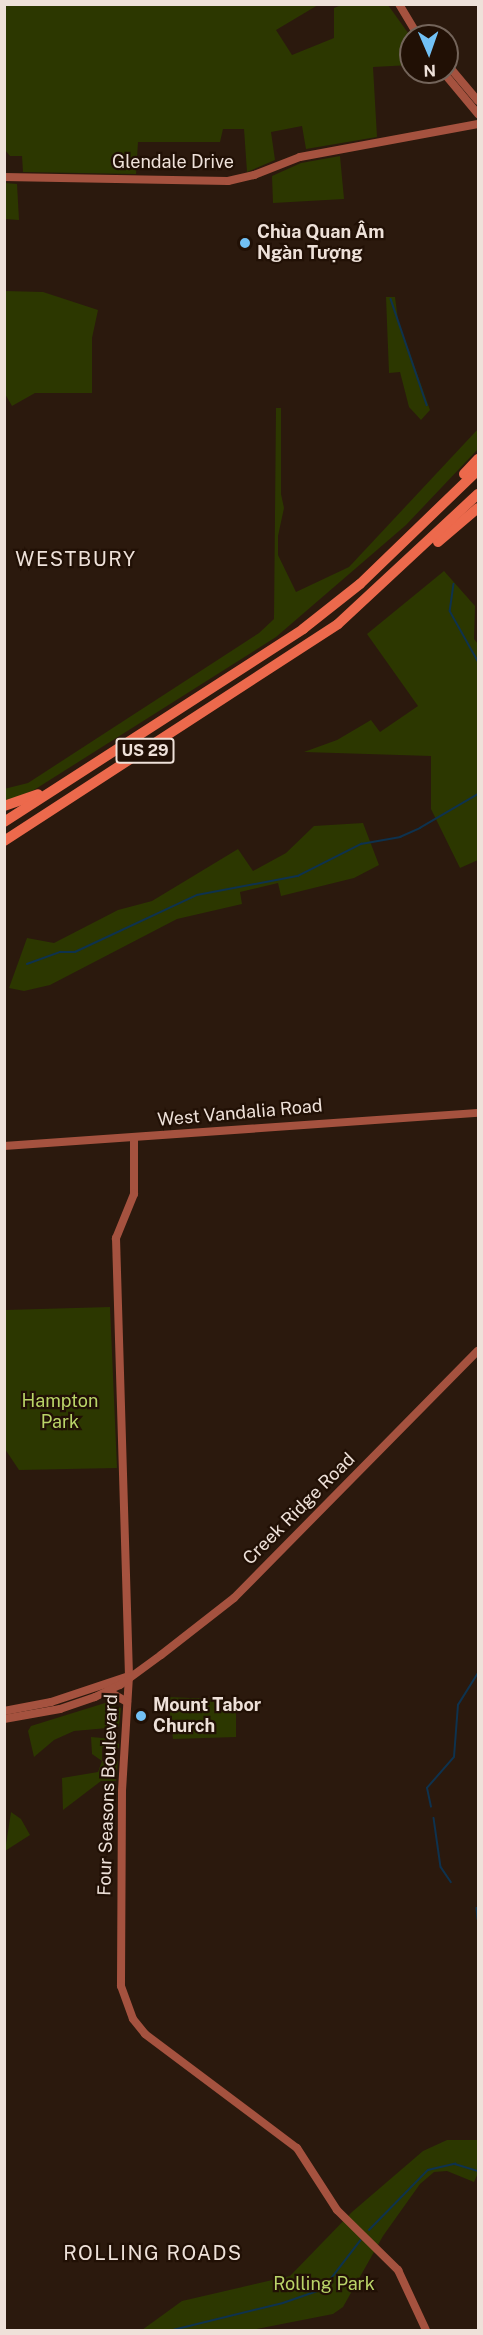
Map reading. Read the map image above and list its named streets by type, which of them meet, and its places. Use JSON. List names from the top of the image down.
{
  "streets": {
    "highway": ["US 29"],
    "street": [
      "Glendale Drive",
      "West Vandalia Road",
      "Creek Ridge Road",
      "Four Seasons Boulevard"
    ]
  },
  "crossings": [
    ["West Vandalia Road", "Four Seasons Boulevard"],
    ["Creek Ridge Road", "Four Seasons Boulevard"]
  ],
  "districts": ["WESTBURY", "ROLLING ROADS"],
  "parks": ["Hampton Park", "Rolling Park"],
  "places": ["Chùa Quan Âm Ngàn Tượng", "Mount Tabor Church"],
  "north": "bottom"
}
